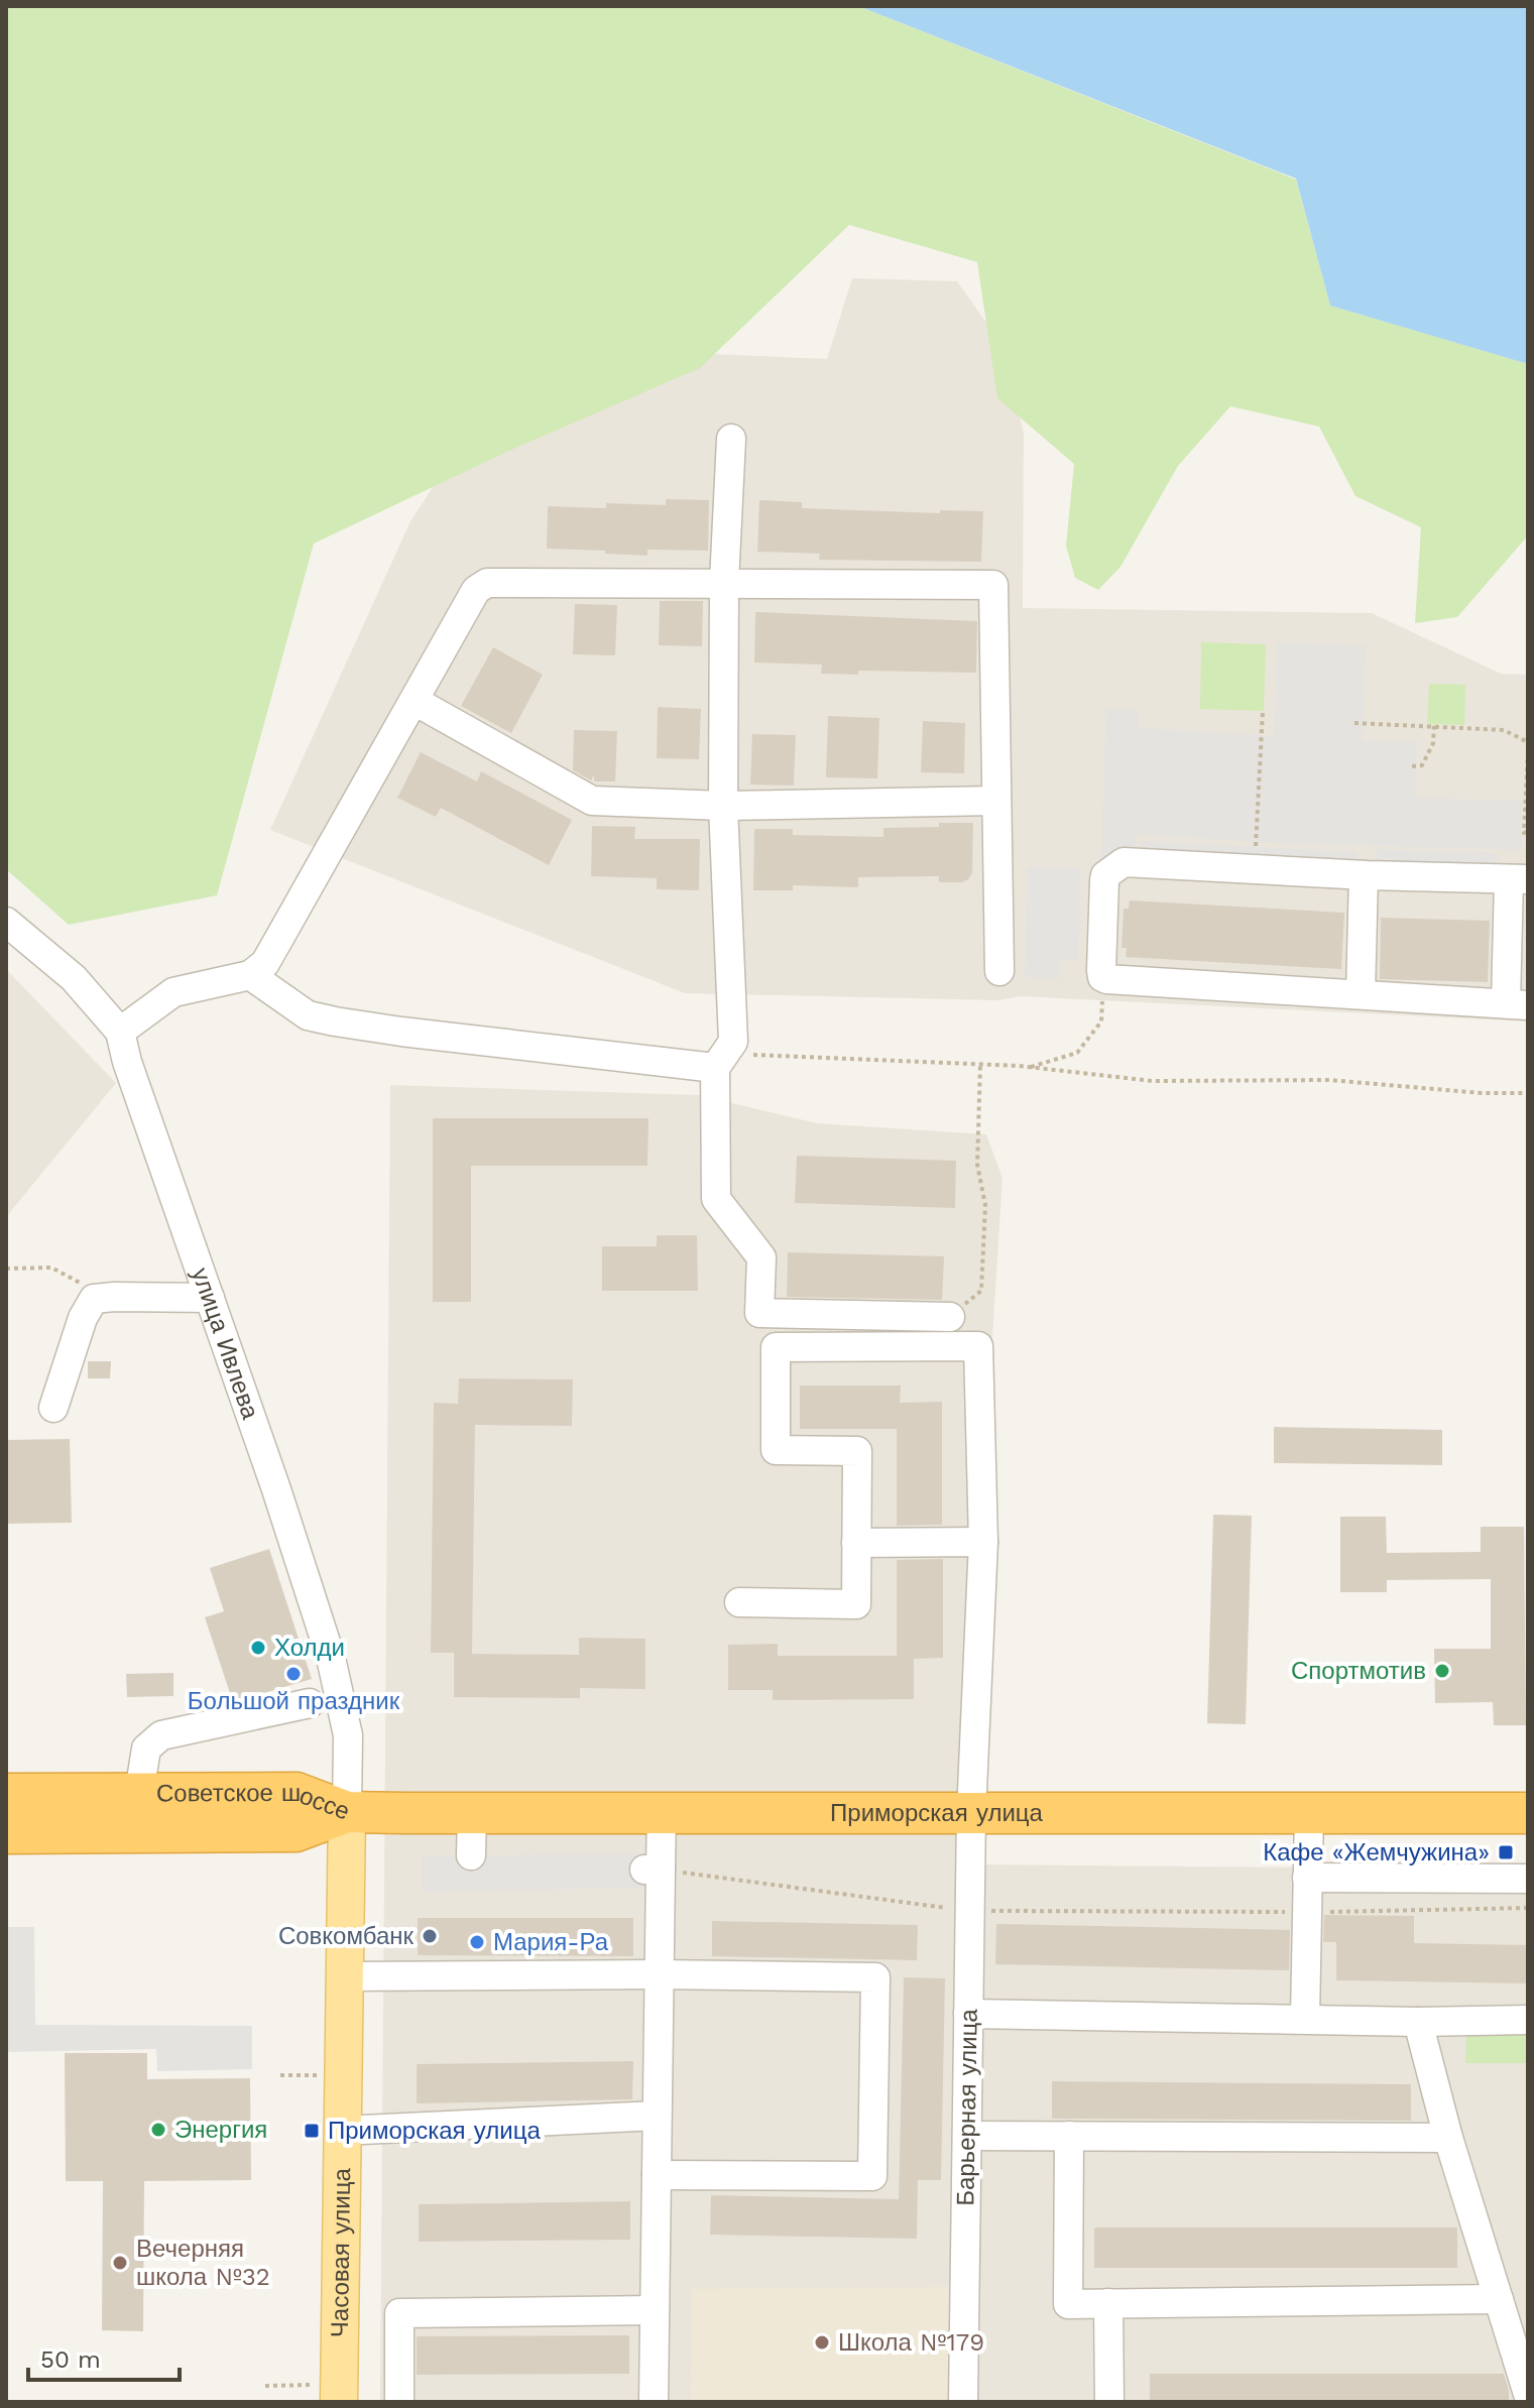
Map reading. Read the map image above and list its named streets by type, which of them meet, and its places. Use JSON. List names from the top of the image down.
{
  "streets": {
    "highway": ["Советское шоссе", "Приморская улица"],
    "main road": ["Часовая улица"],
    "street": ["улица Ивлева", "Барьерная улица"]
  },
  "crossings": [
    ["улица Ивлева", "Советское шоссе"],
    ["улица Ивлева", "Приморская улица"],
    ["улица Ивлева", "Часовая улица"],
    ["Советское шоссе", "Приморская улица"],
    ["Советское шоссе", "Часовая улица"],
    ["Приморская улица", "Барьерная улица"],
    ["Приморская улица", "Часовая улица"]
  ],
  "places": {
    "other": [
      "Холди",
      "Спортмотив",
      "Большой праздник",
      "Совкомбанк",
      "Мария-Ра",
      "Энергия",
      "Вечерняя школа №32",
      "Школа №179"
    ],
    "transit": ["Кафе «Жемчужина»", "Приморская улица"]
  },
  "scale_bar": "50 m"
}
